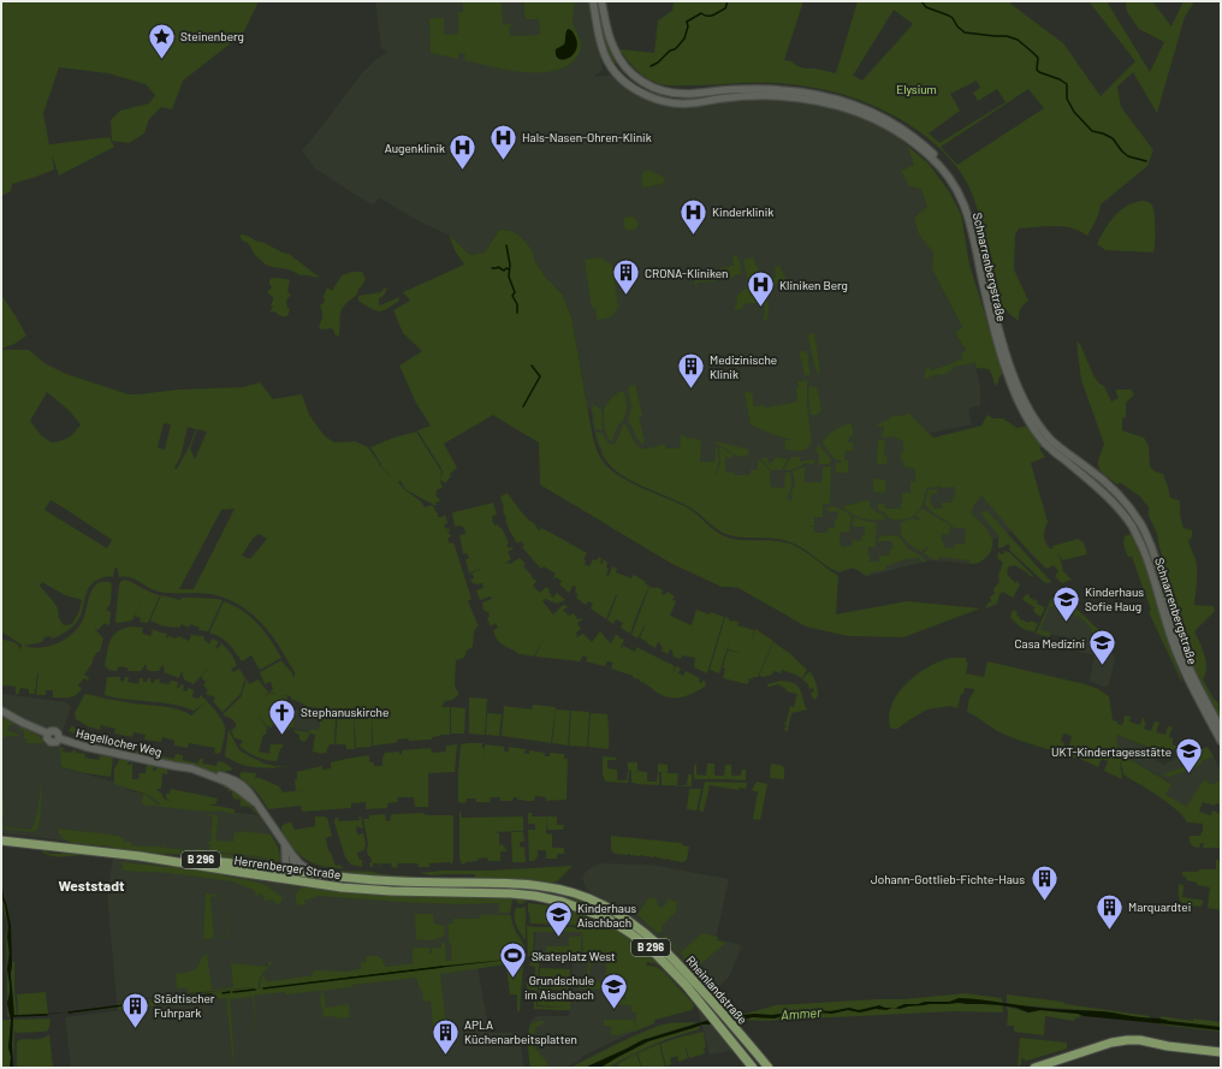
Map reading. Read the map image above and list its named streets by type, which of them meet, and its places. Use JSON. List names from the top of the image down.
{
  "streets": {
    "main road": ["B 296", "Herrenberger Straße", "Rheinlandstraße"],
    "street": ["Schnarrenbergstraße", "Hagellocher Weg"]
  },
  "crossings": [
    ["Hagellocher Weg", "Herrenberger Straße"],
    ["B 296", "Herrenberger Straße"],
    ["Herrenberger Straße", "Rheinlandstraße"]
  ],
  "districts": ["Weststadt"],
  "water": ["Ammer"],
  "parks": ["Elysium"],
  "places": {
    "place": ["Steinenberg"],
    "hospital": [
      "Hals-Nasen-Ohren-Klinik",
      "Augenklinik",
      "Kinderklinik",
      "Kliniken Berg"
    ],
    "building": [
      "CRONA-Kliniken",
      "Medizinische Klinik",
      "Johann-Gottlieb-Fichte-Haus",
      "Marquardtei",
      "Städtischer Fuhrpark",
      "APLA Küchenarbeitsplatten"
    ],
    "school or university": [
      "Kinderhaus Sofie Haug",
      "Casa Medizini",
      "UKT-Kindertagesstätte",
      "Kinderhaus Aischbach",
      "Grundschule im Aischbach"
    ],
    "church": ["Stephanuskirche"],
    "sports": ["Skateplatz West"]
  }
}
